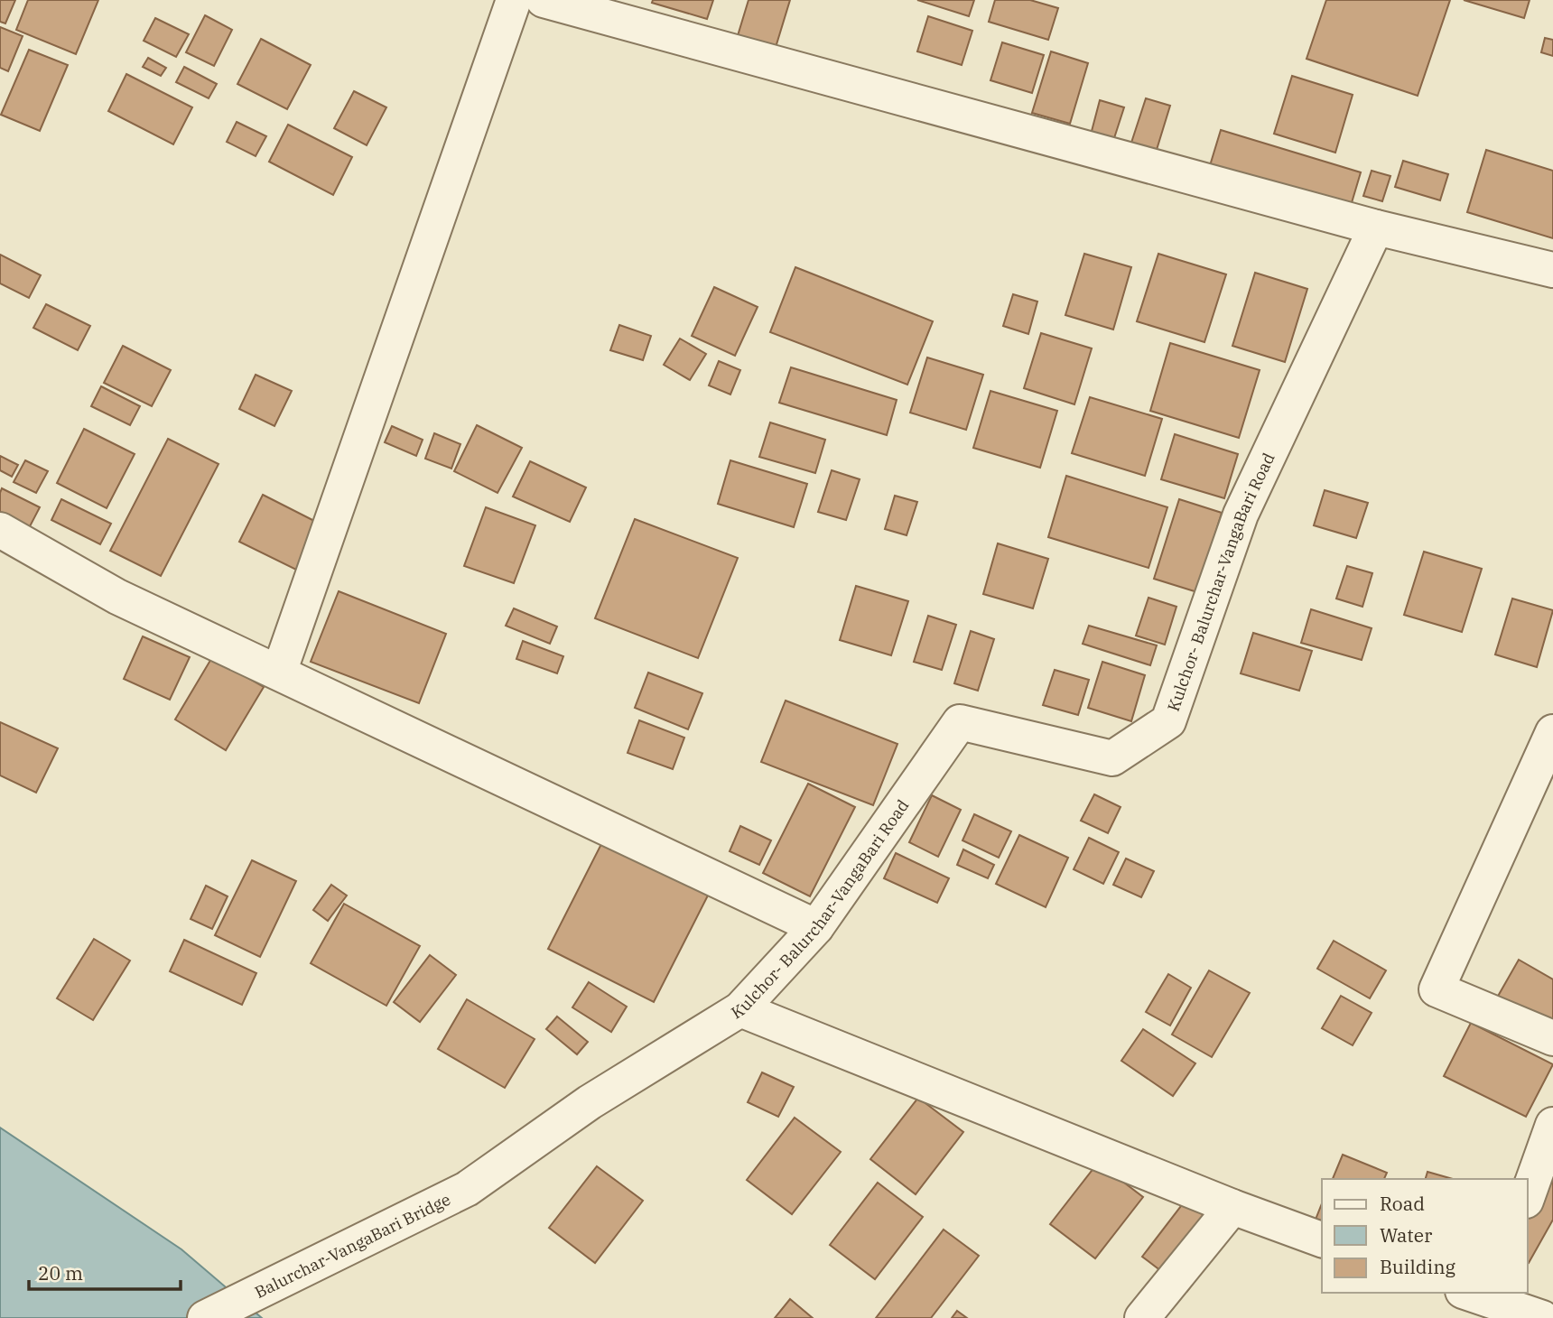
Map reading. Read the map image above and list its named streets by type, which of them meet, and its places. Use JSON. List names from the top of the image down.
{
  "streets": {
    "street": ["Kulchor- Balurchar-VangaBari Road", "Balurchar-VangaBari Bridge"]
  },
  "crossings": [
    ["Kulchor- Balurchar-VangaBari Road", "Balurchar-VangaBari Bridge"]
  ],
  "legend": ["Road", "Water", "Building"],
  "scale_bar": "20 m"
}
